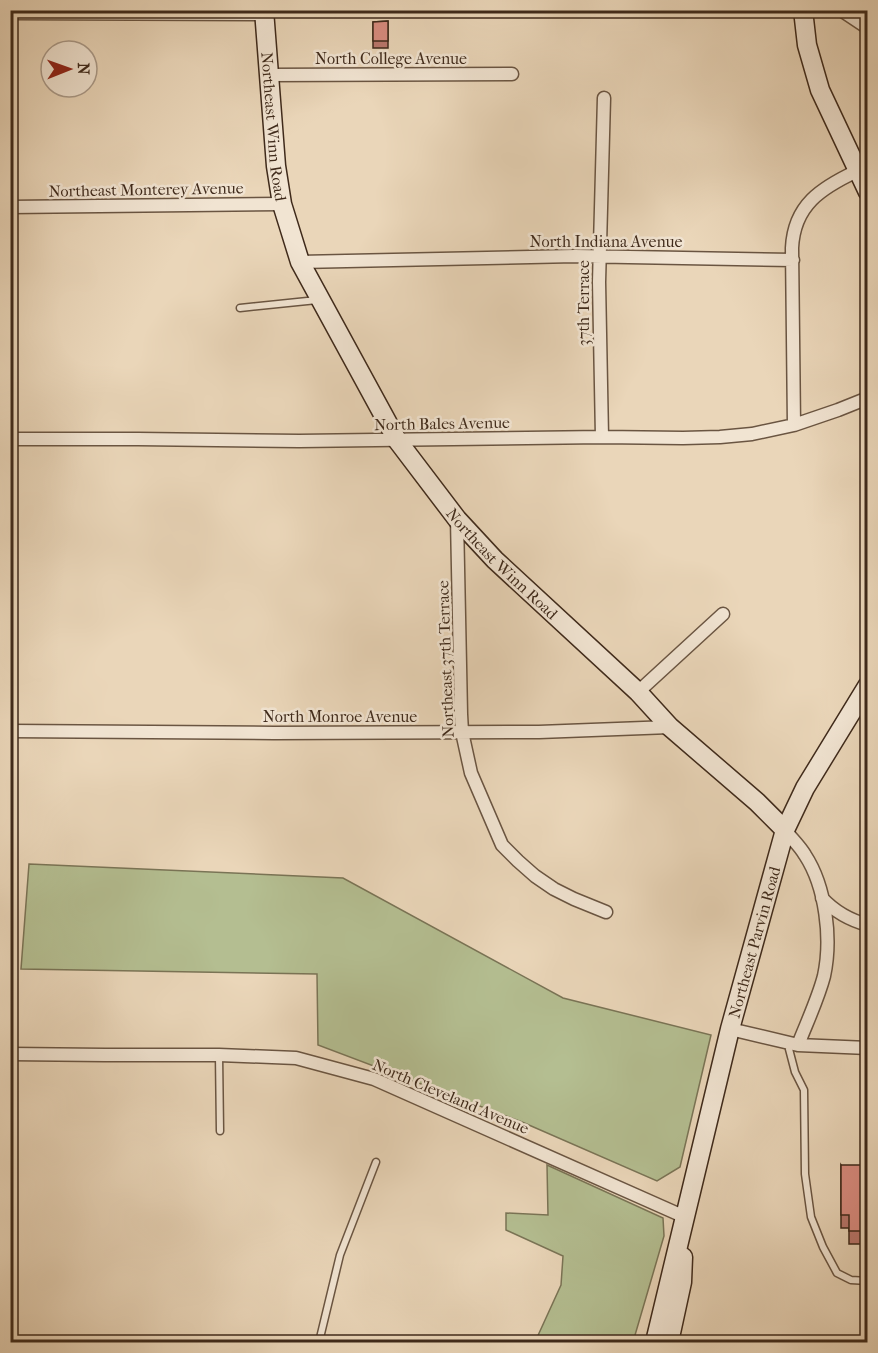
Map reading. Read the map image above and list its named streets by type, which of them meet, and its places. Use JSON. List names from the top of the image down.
{
  "streets": {
    "main road": ["Northeast Winn Road", "Northeast Parvin Road"],
    "street": [
      "North College Avenue",
      "Northeast Monterey Avenue",
      "North Indiana Avenue",
      "37th Terrace",
      "North Bales Avenue",
      "Northeast 37th Terrace",
      "North Monroe Avenue",
      "North Cleveland Avenue"
    ]
  },
  "crossings": [
    ["North College Avenue", "Northeast Winn Road"],
    ["Northeast Winn Road", "Northeast Monterey Avenue"],
    ["Northeast Winn Road", "North Indiana Avenue"],
    ["Northeast Winn Road", "North Bales Avenue"],
    ["Northeast Winn Road", "Northeast 37th Terrace"],
    ["Northeast Winn Road", "North Monroe Avenue"],
    ["Northeast Winn Road", "Northeast Parvin Road"],
    ["North Indiana Avenue", "37th Terrace"],
    ["37th Terrace", "North Bales Avenue"],
    ["Northeast 37th Terrace", "North Monroe Avenue"],
    ["Northeast Parvin Road", "North Cleveland Avenue"]
  ],
  "north": "right"
}
